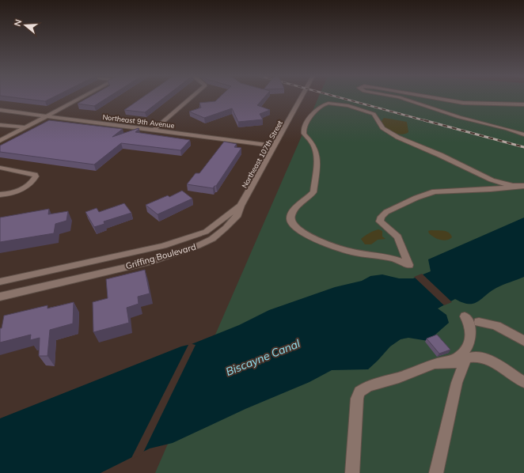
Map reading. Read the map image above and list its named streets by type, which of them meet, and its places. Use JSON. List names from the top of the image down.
{
  "streets": {
    "street": ["Northeast 9th Avenue", "Northeast 107th Street", "Griffing Boulevard"]
  },
  "crossings": [
    ["Northeast 9th Avenue", "Northeast 107th Street"],
    ["Northeast 107th Street", "Griffing Boulevard"]
  ],
  "water": ["Biscayne Canal"],
  "north": "left"
}
